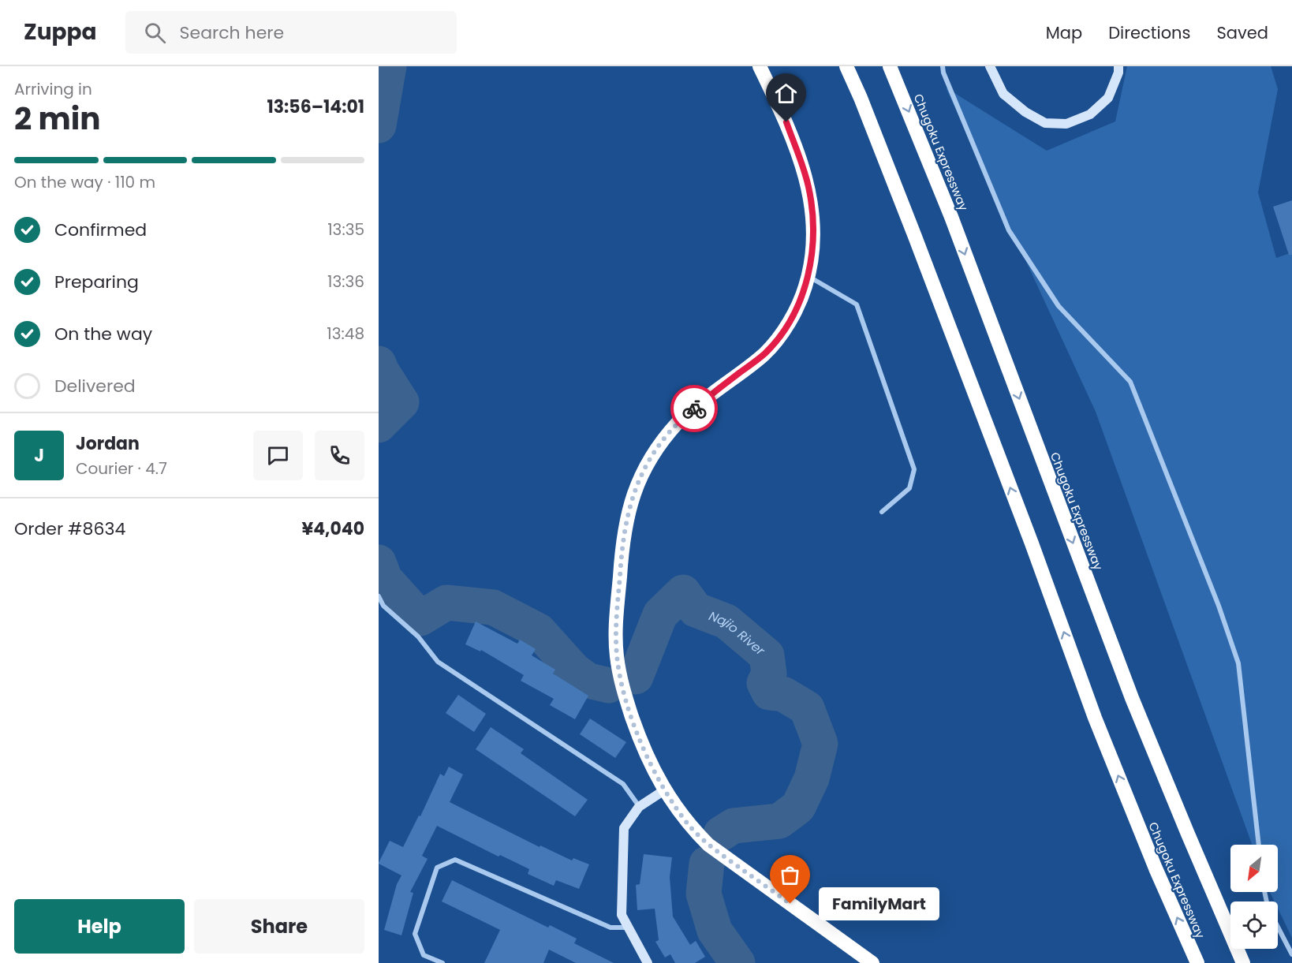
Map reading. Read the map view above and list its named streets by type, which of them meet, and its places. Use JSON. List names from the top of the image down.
{
  "streets": {
    "highway": ["Chugoku Expressway"]
  },
  "water": ["Najio River"],
  "places": ["FamilyMart"],
  "north": "bottom left",
  "page": {
    "header": "Zuppa",
    "search": "Search here",
    "nav": ["Map", "Directions", "Saved"],
    "heading": ["2 min", "Arriving in", "13:56–14:01"],
    "panel": [
      "Jordan",
      "Courier · 4.7",
      "Order #8634",
      "¥4,040"
    ],
    "bar": "On the way · 110 m",
    "list": [
      ["Confirmed", "13:35"],
      ["Preparing", "13:36"],
      ["On the way", "13:48"],
      "Delivered"
    ],
    "round": "J",
    "bubble": "FamilyMart",
    "buttons": ["Help", "Share"]
  }
}
